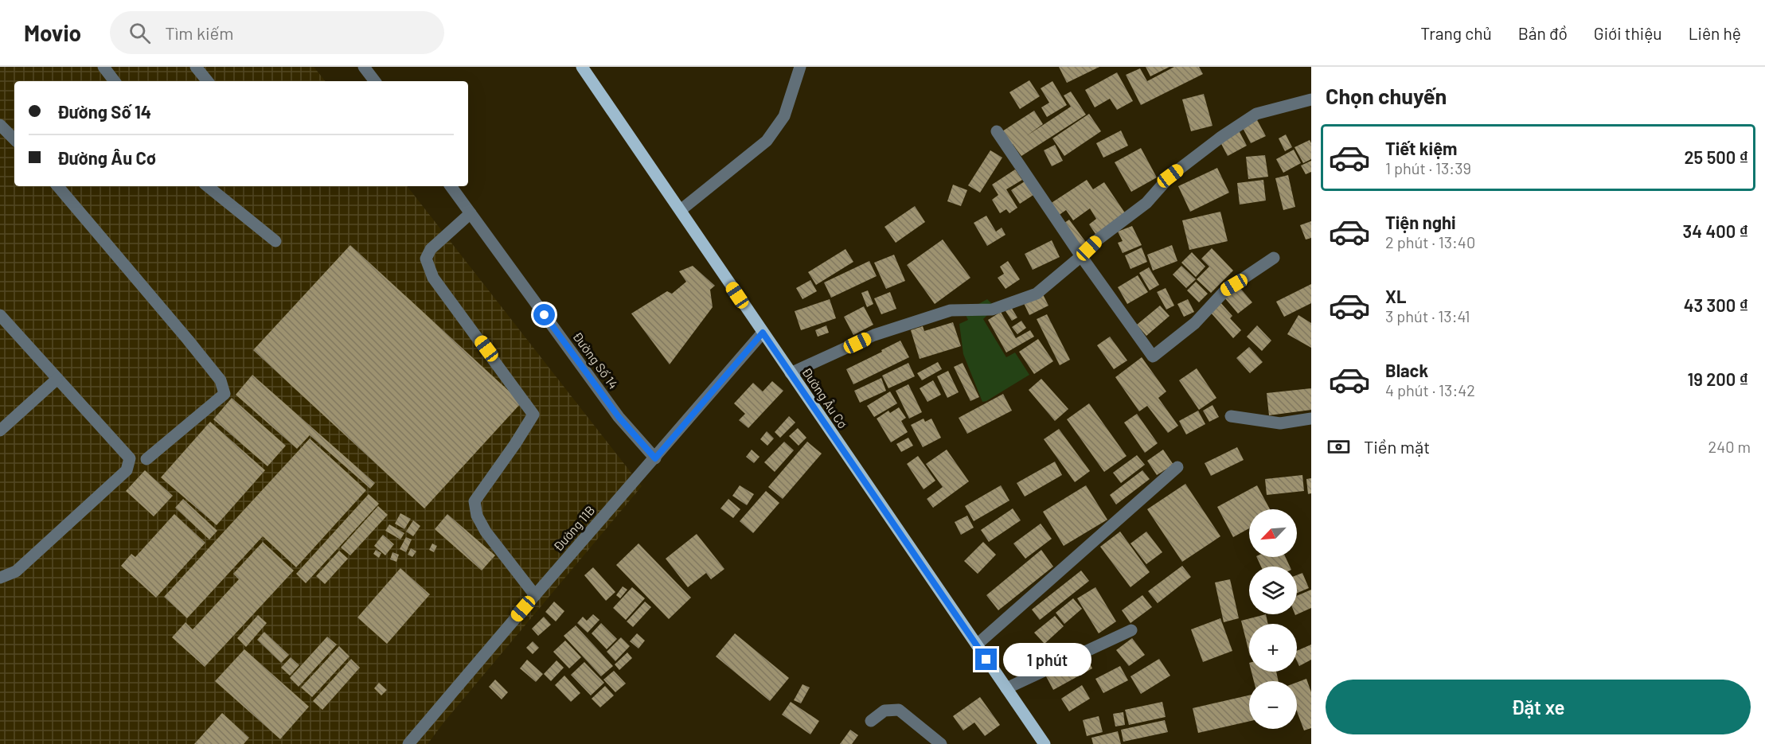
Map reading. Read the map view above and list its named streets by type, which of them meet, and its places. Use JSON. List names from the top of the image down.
{
  "streets": {
    "main road": ["Đường Âu Cơ"],
    "street": ["Đường Số 14", "Đường 11B"]
  },
  "crossings": [
    ["Đường Số 14", "Đường 11B"],
    ["Đường Âu Cơ", "Đường 11B"]
  ],
  "north": "bottom left",
  "page": {
    "header": "Movio",
    "search": "Tìm kiếm",
    "nav": [
      "Trang chủ",
      "Bản đồ",
      "Giới thiệu",
      "Liên hệ"
    ],
    "heading": "Chọn chuyến",
    "banner": ["Đường Số 14", "Đường Âu Cơ"],
    "list": [
      {
        "name": "Tiết kiệm",
        "note": "1 phút · 13:39",
        "value": "25 500 ₫"
      },
      {
        "name": "Tiện nghi",
        "note": "2 phút · 13:40",
        "value": "34 400 ₫"
      },
      {
        "name": "XL",
        "note": "3 phút · 13:41",
        "value": "43 300 ₫"
      },
      {
        "name": "Black",
        "note": "4 phút · 13:42",
        "value": "19 200 ₫"
      }
    ],
    "pay": ["Tiền mặt", "240 m"],
    "map_buttons": ["+", "−"],
    "bubble": "1 phút",
    "buttons": "Đặt xe"
  }
}
